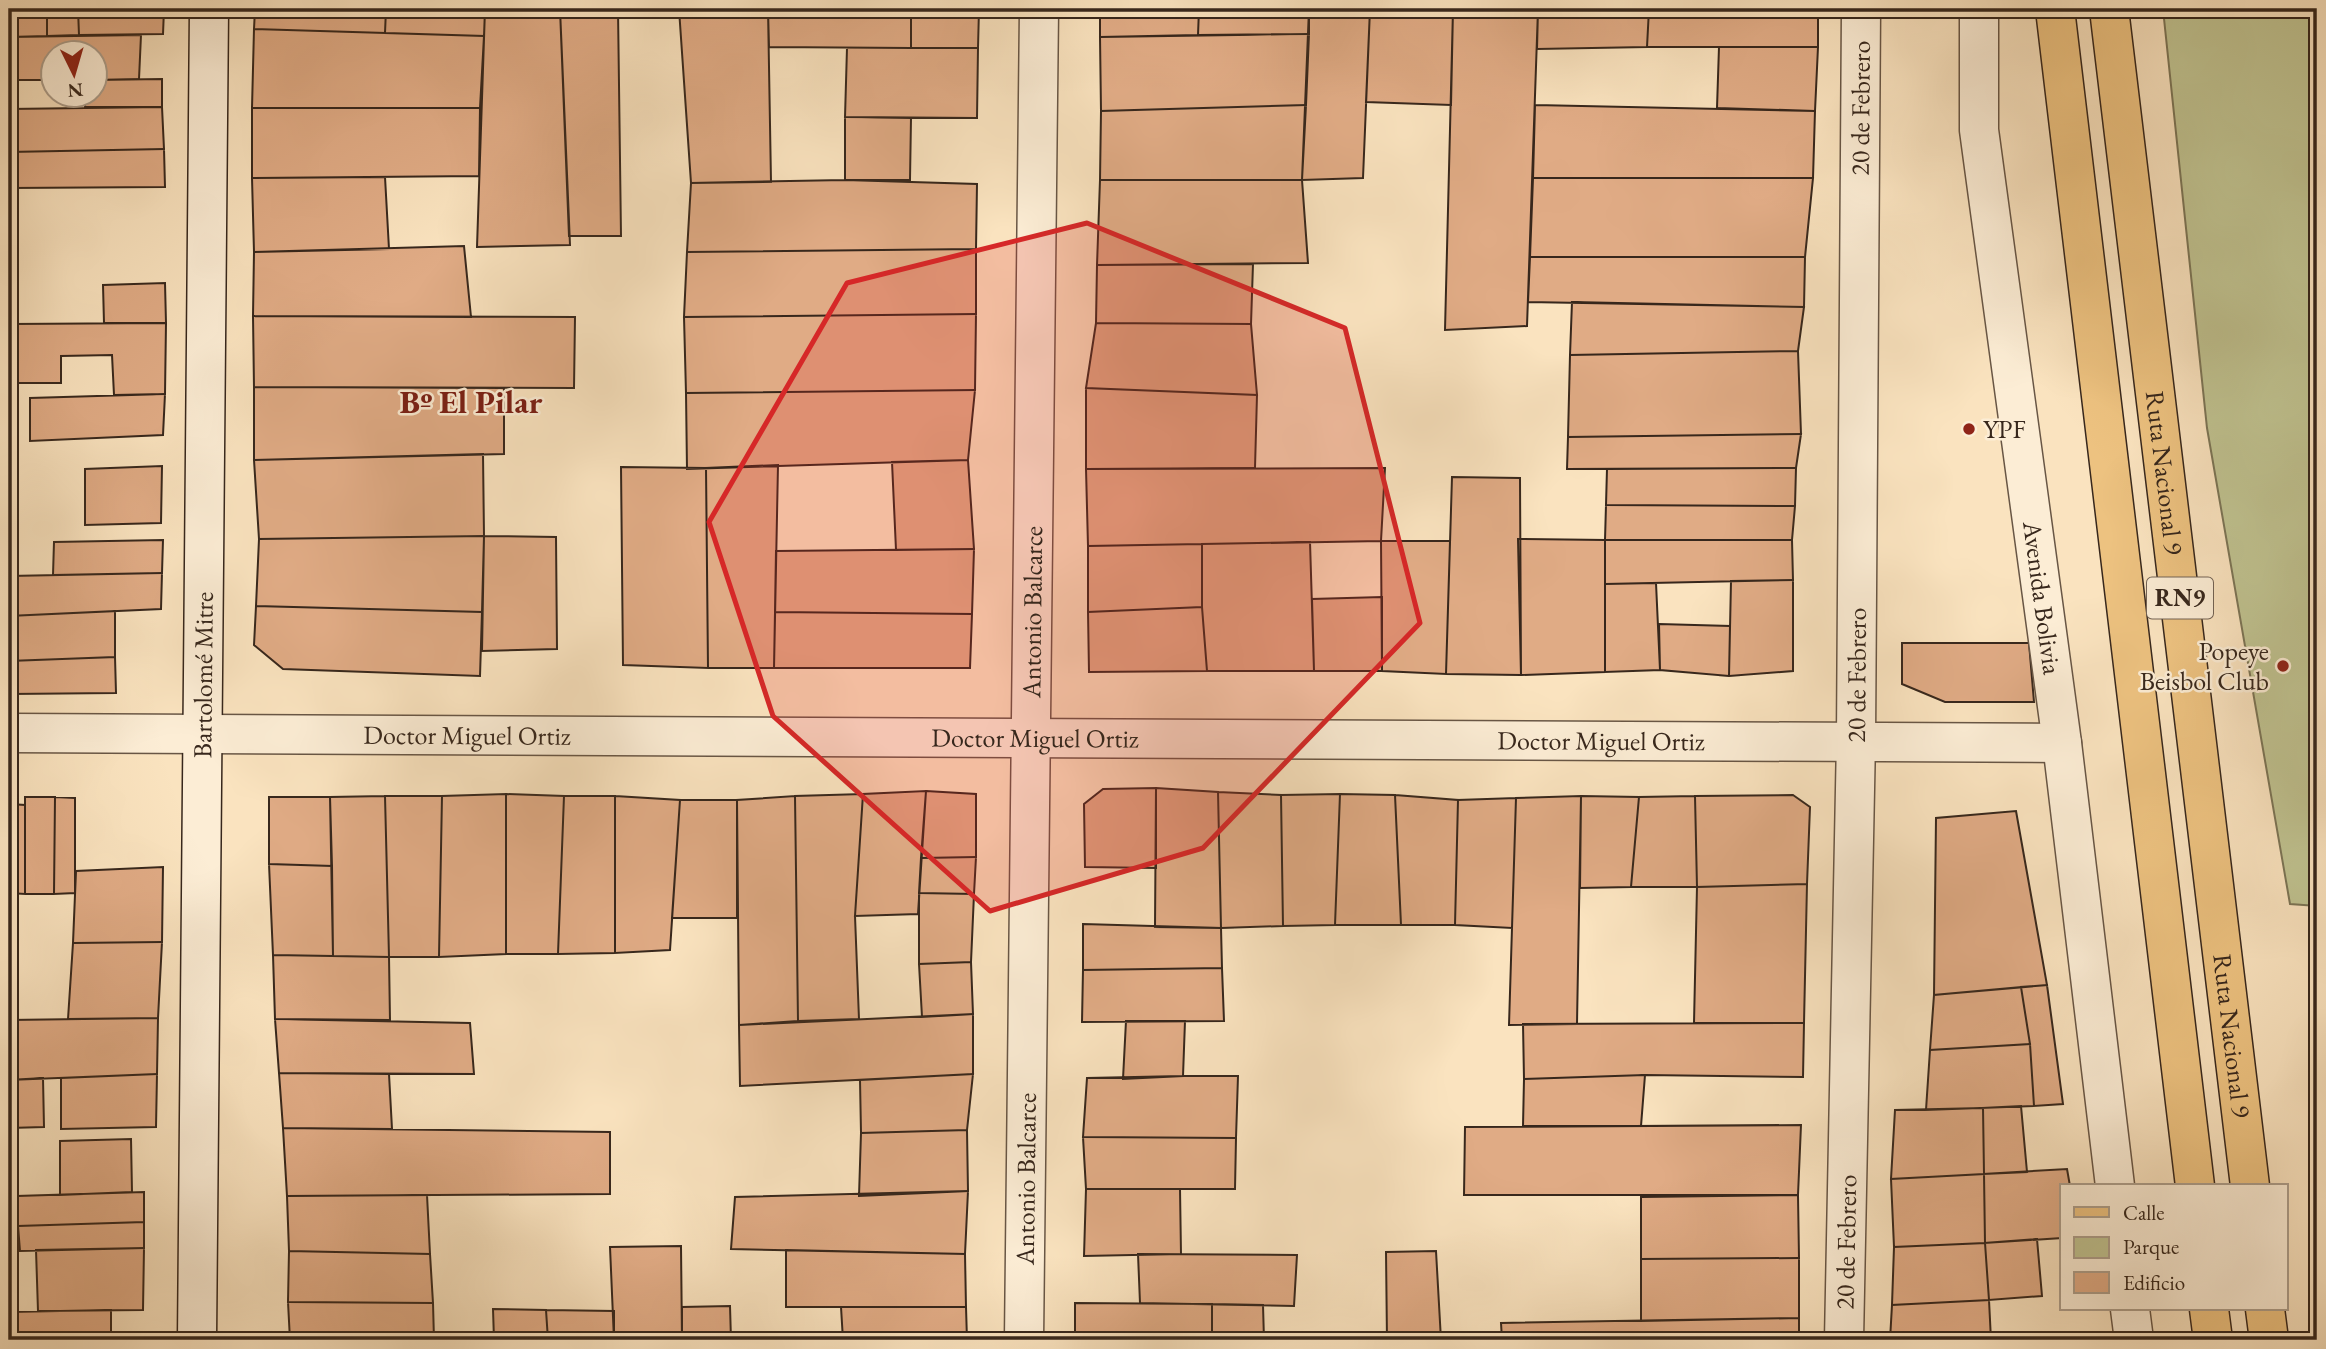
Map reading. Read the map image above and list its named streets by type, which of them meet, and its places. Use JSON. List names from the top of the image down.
{
  "streets": {
    "main road": ["Ruta Nacional 9", "RN9"],
    "street": [
      "20 de Febrero",
      "Avenida Bolivia",
      "Antonio Balcarce",
      "Bartolomé Mitre",
      "Doctor Miguel Ortiz"
    ]
  },
  "crossings": [
    ["20 de Febrero", "Doctor Miguel Ortiz"],
    ["Avenida Bolivia", "Doctor Miguel Ortiz"],
    ["Antonio Balcarce", "Doctor Miguel Ortiz"],
    ["Bartolomé Mitre", "Doctor Miguel Ortiz"]
  ],
  "districts": ["Bº El Pilar"],
  "places": ["YPF", "Popeye Beisbol Club"],
  "legend": ["Calle", "Parque", "Edificio"],
  "north": "bottom"
}
